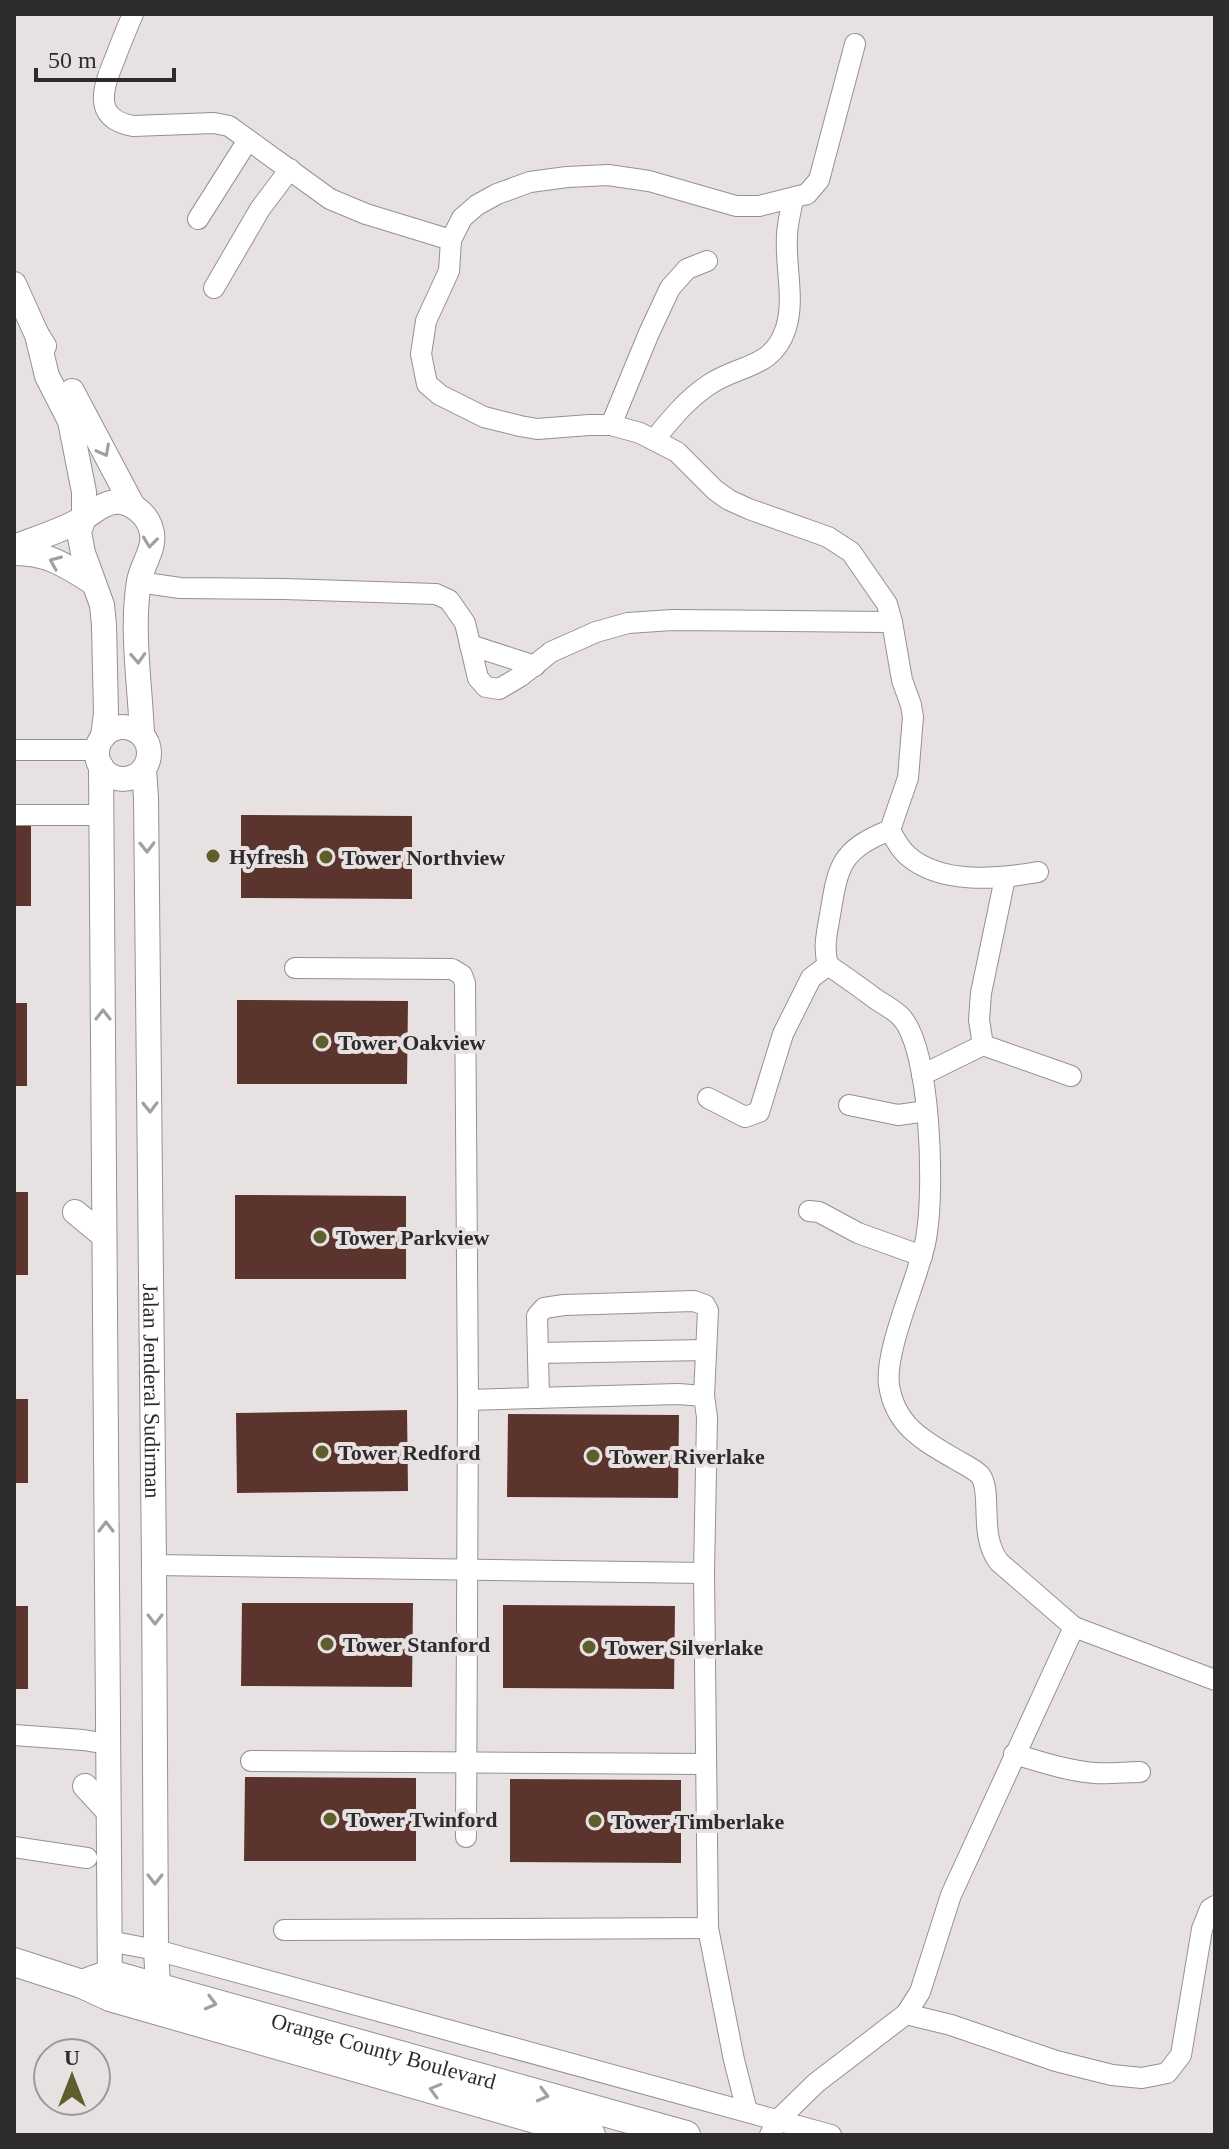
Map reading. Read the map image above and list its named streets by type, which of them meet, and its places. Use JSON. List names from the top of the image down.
{
  "streets": {
    "main road": ["Orange County Boulevard"],
    "street": ["Jalan Jenderal Sudirman"]
  },
  "crossings": [
    ["Jalan Jenderal Sudirman", "Orange County Boulevard"]
  ],
  "places": [
    "Hyfresh",
    "Tower Northview",
    "Tower Oakview",
    "Tower Parkview",
    "Tower Redford",
    "Tower Riverlake",
    "Tower Stanford",
    "Tower Silverlake",
    "Tower Twinford",
    "Tower Timberlake"
  ],
  "scale_bar": "50 m",
  "north": "top"
}
